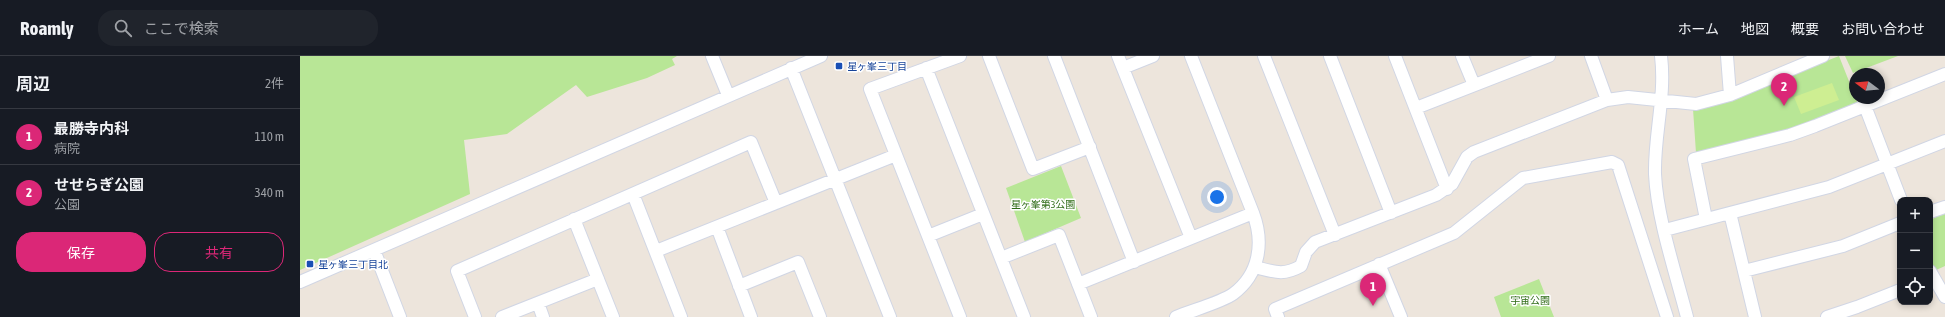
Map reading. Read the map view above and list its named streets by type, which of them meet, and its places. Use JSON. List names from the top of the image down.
{
  "parks": ["星ヶ峯第3公園", "宇宙公園"],
  "places": {
    "transit": ["星ヶ峯三丁目", "星ヶ峯三丁目北"]
  },
  "north": "left",
  "page": {
    "header": "Roamly",
    "search": "ここで検索",
    "nav": [
      "ホーム",
      "地図",
      "概要",
      "お問い合わせ"
    ],
    "heading": ["周辺", "2件"],
    "pins": ["2", "1"],
    "list": [
      {
        "mark": "1",
        "name": "最勝寺内科",
        "note": "病院",
        "value": "110 m"
      },
      {
        "mark": "2",
        "name": "せせらぎ公園",
        "note": "公園",
        "value": "340 m"
      }
    ],
    "map_buttons": ["+", "−"],
    "buttons": ["保存", "共有"]
  }
}
